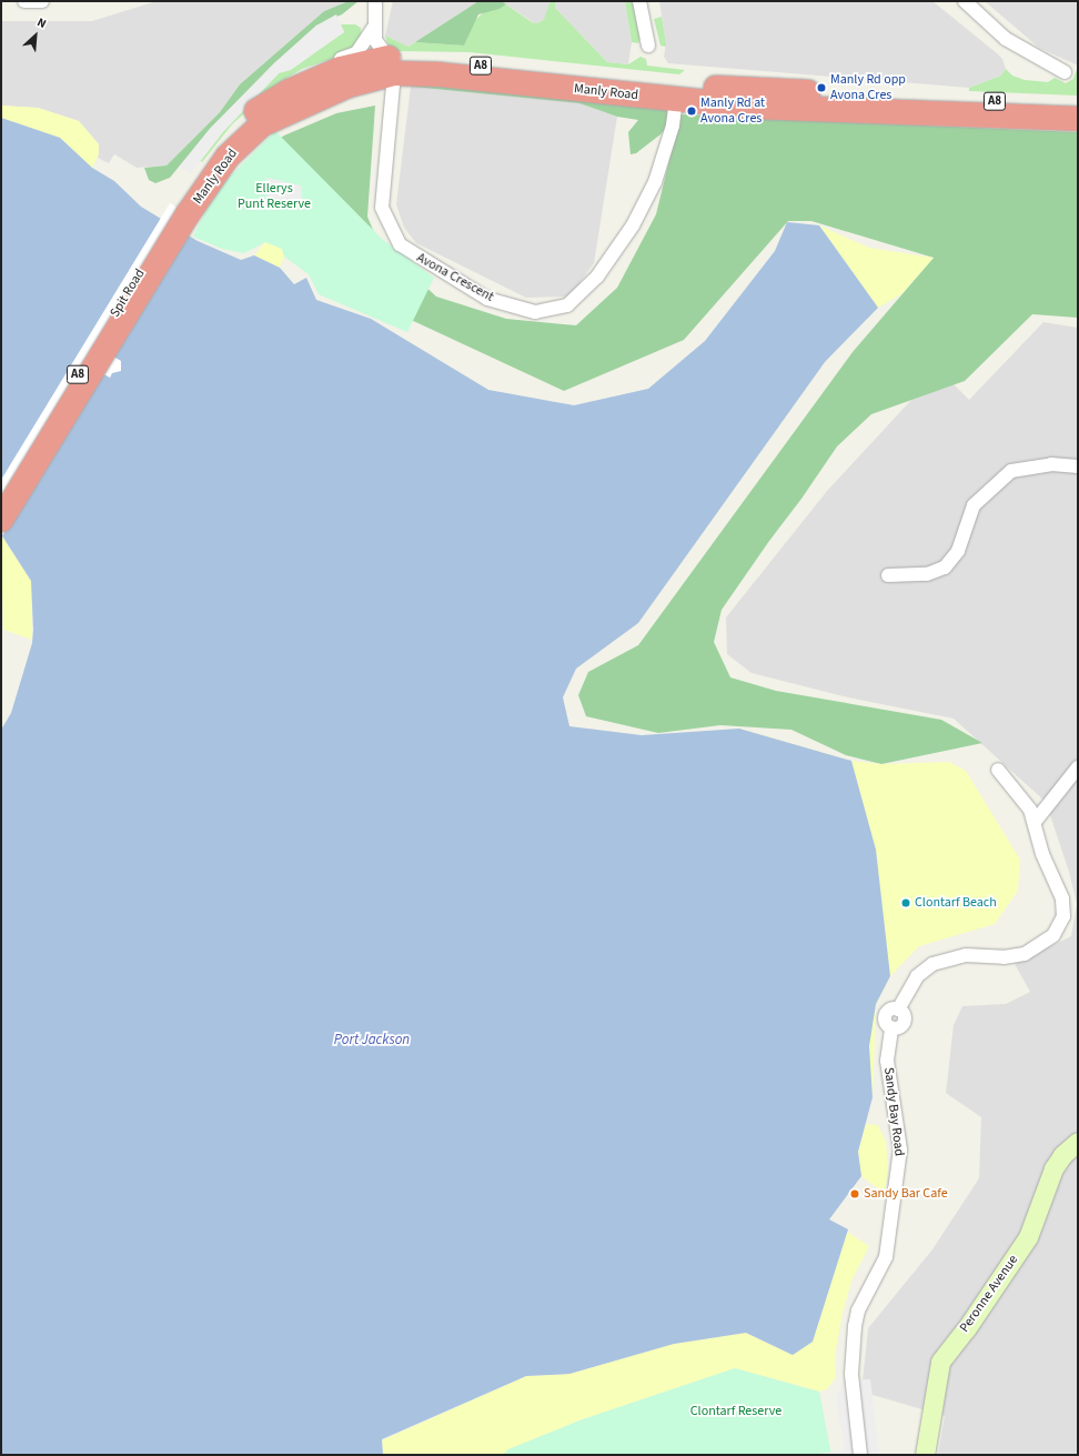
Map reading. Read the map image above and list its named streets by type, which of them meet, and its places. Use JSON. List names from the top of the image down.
{
  "streets": {
    "highway": ["A8", "Manly Road", "Spit Road"],
    "street": ["Avona Crescent", "Sandy Bay Road", "Peronne Avenue"]
  },
  "crossings": [
    ["Manly Road", "Avona Crescent"],
    ["Manly Road", "Spit Road"]
  ],
  "water": ["Port Jackson"],
  "parks": ["Ellerys Punt Reserve", "Clontarf Reserve"],
  "places": [
    "Manly Rd opp Avona Cres",
    "Manly Rd at Avona Cres",
    "Clontarf Beach",
    "Sandy Bar Cafe"
  ],
  "north": "top right"
}
